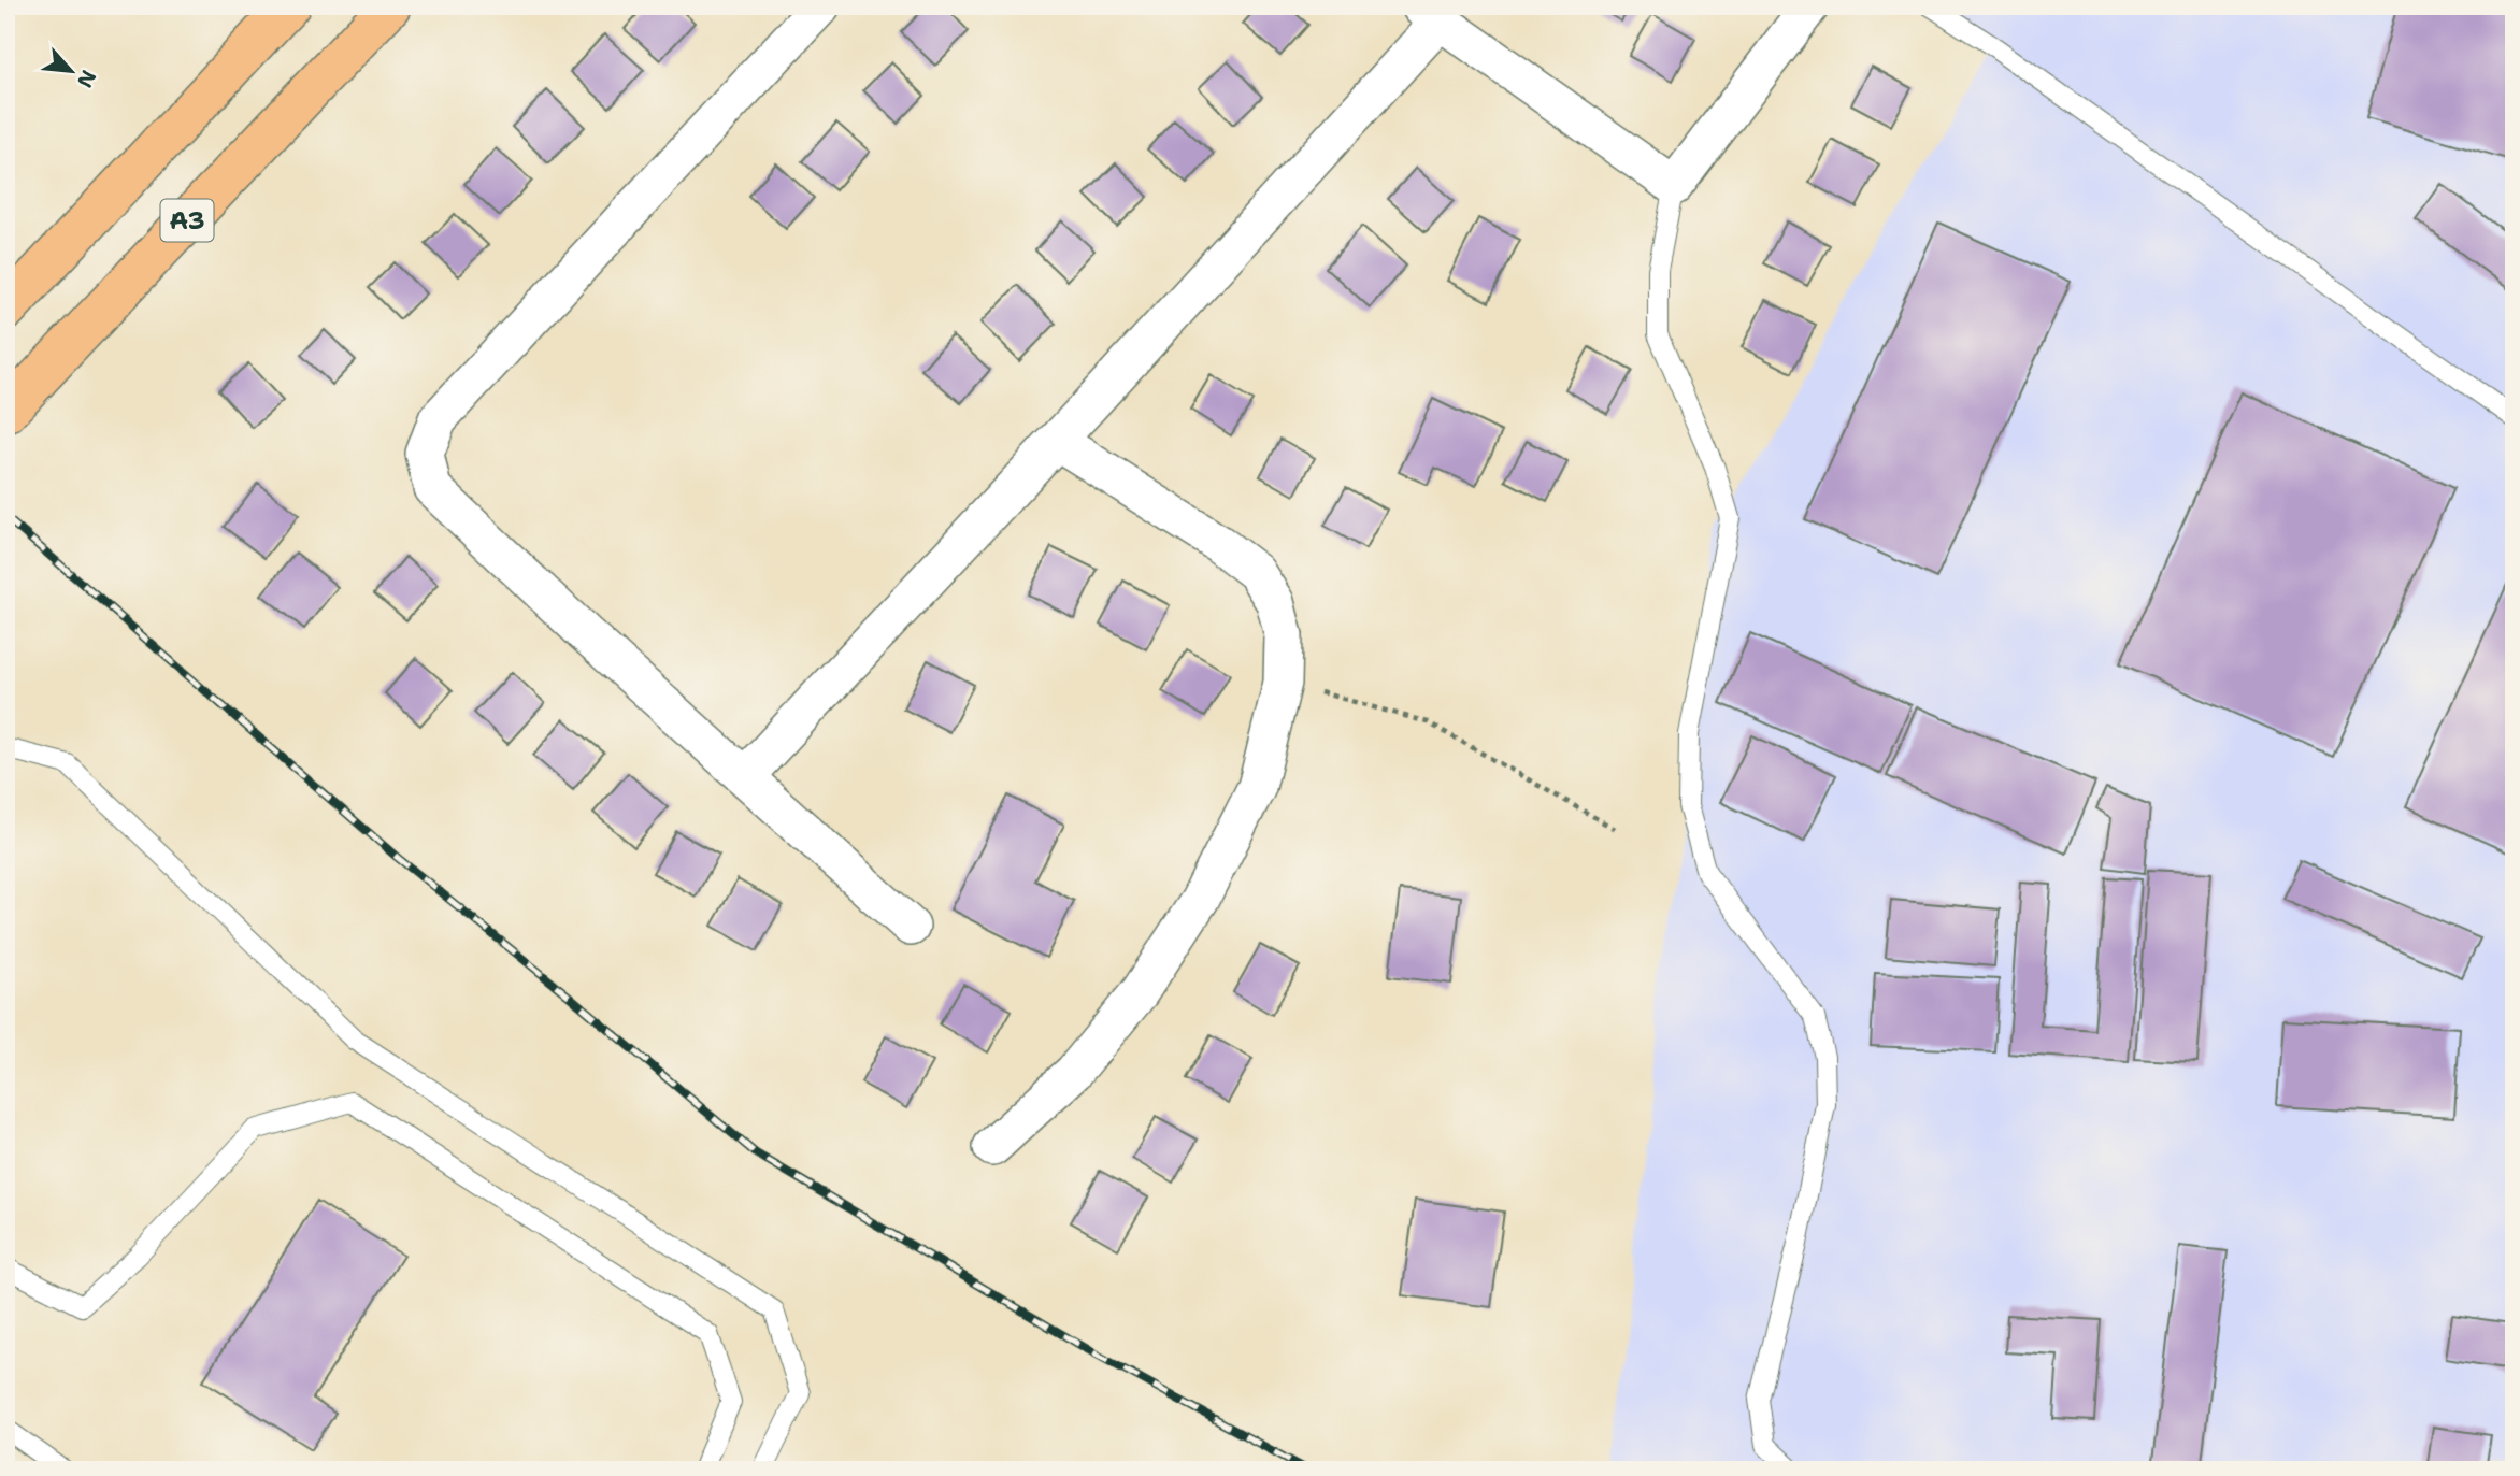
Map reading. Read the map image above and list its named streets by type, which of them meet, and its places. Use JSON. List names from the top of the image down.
{
  "streets": {
    "highway": ["A3"]
  },
  "north": "bottom right"
}
